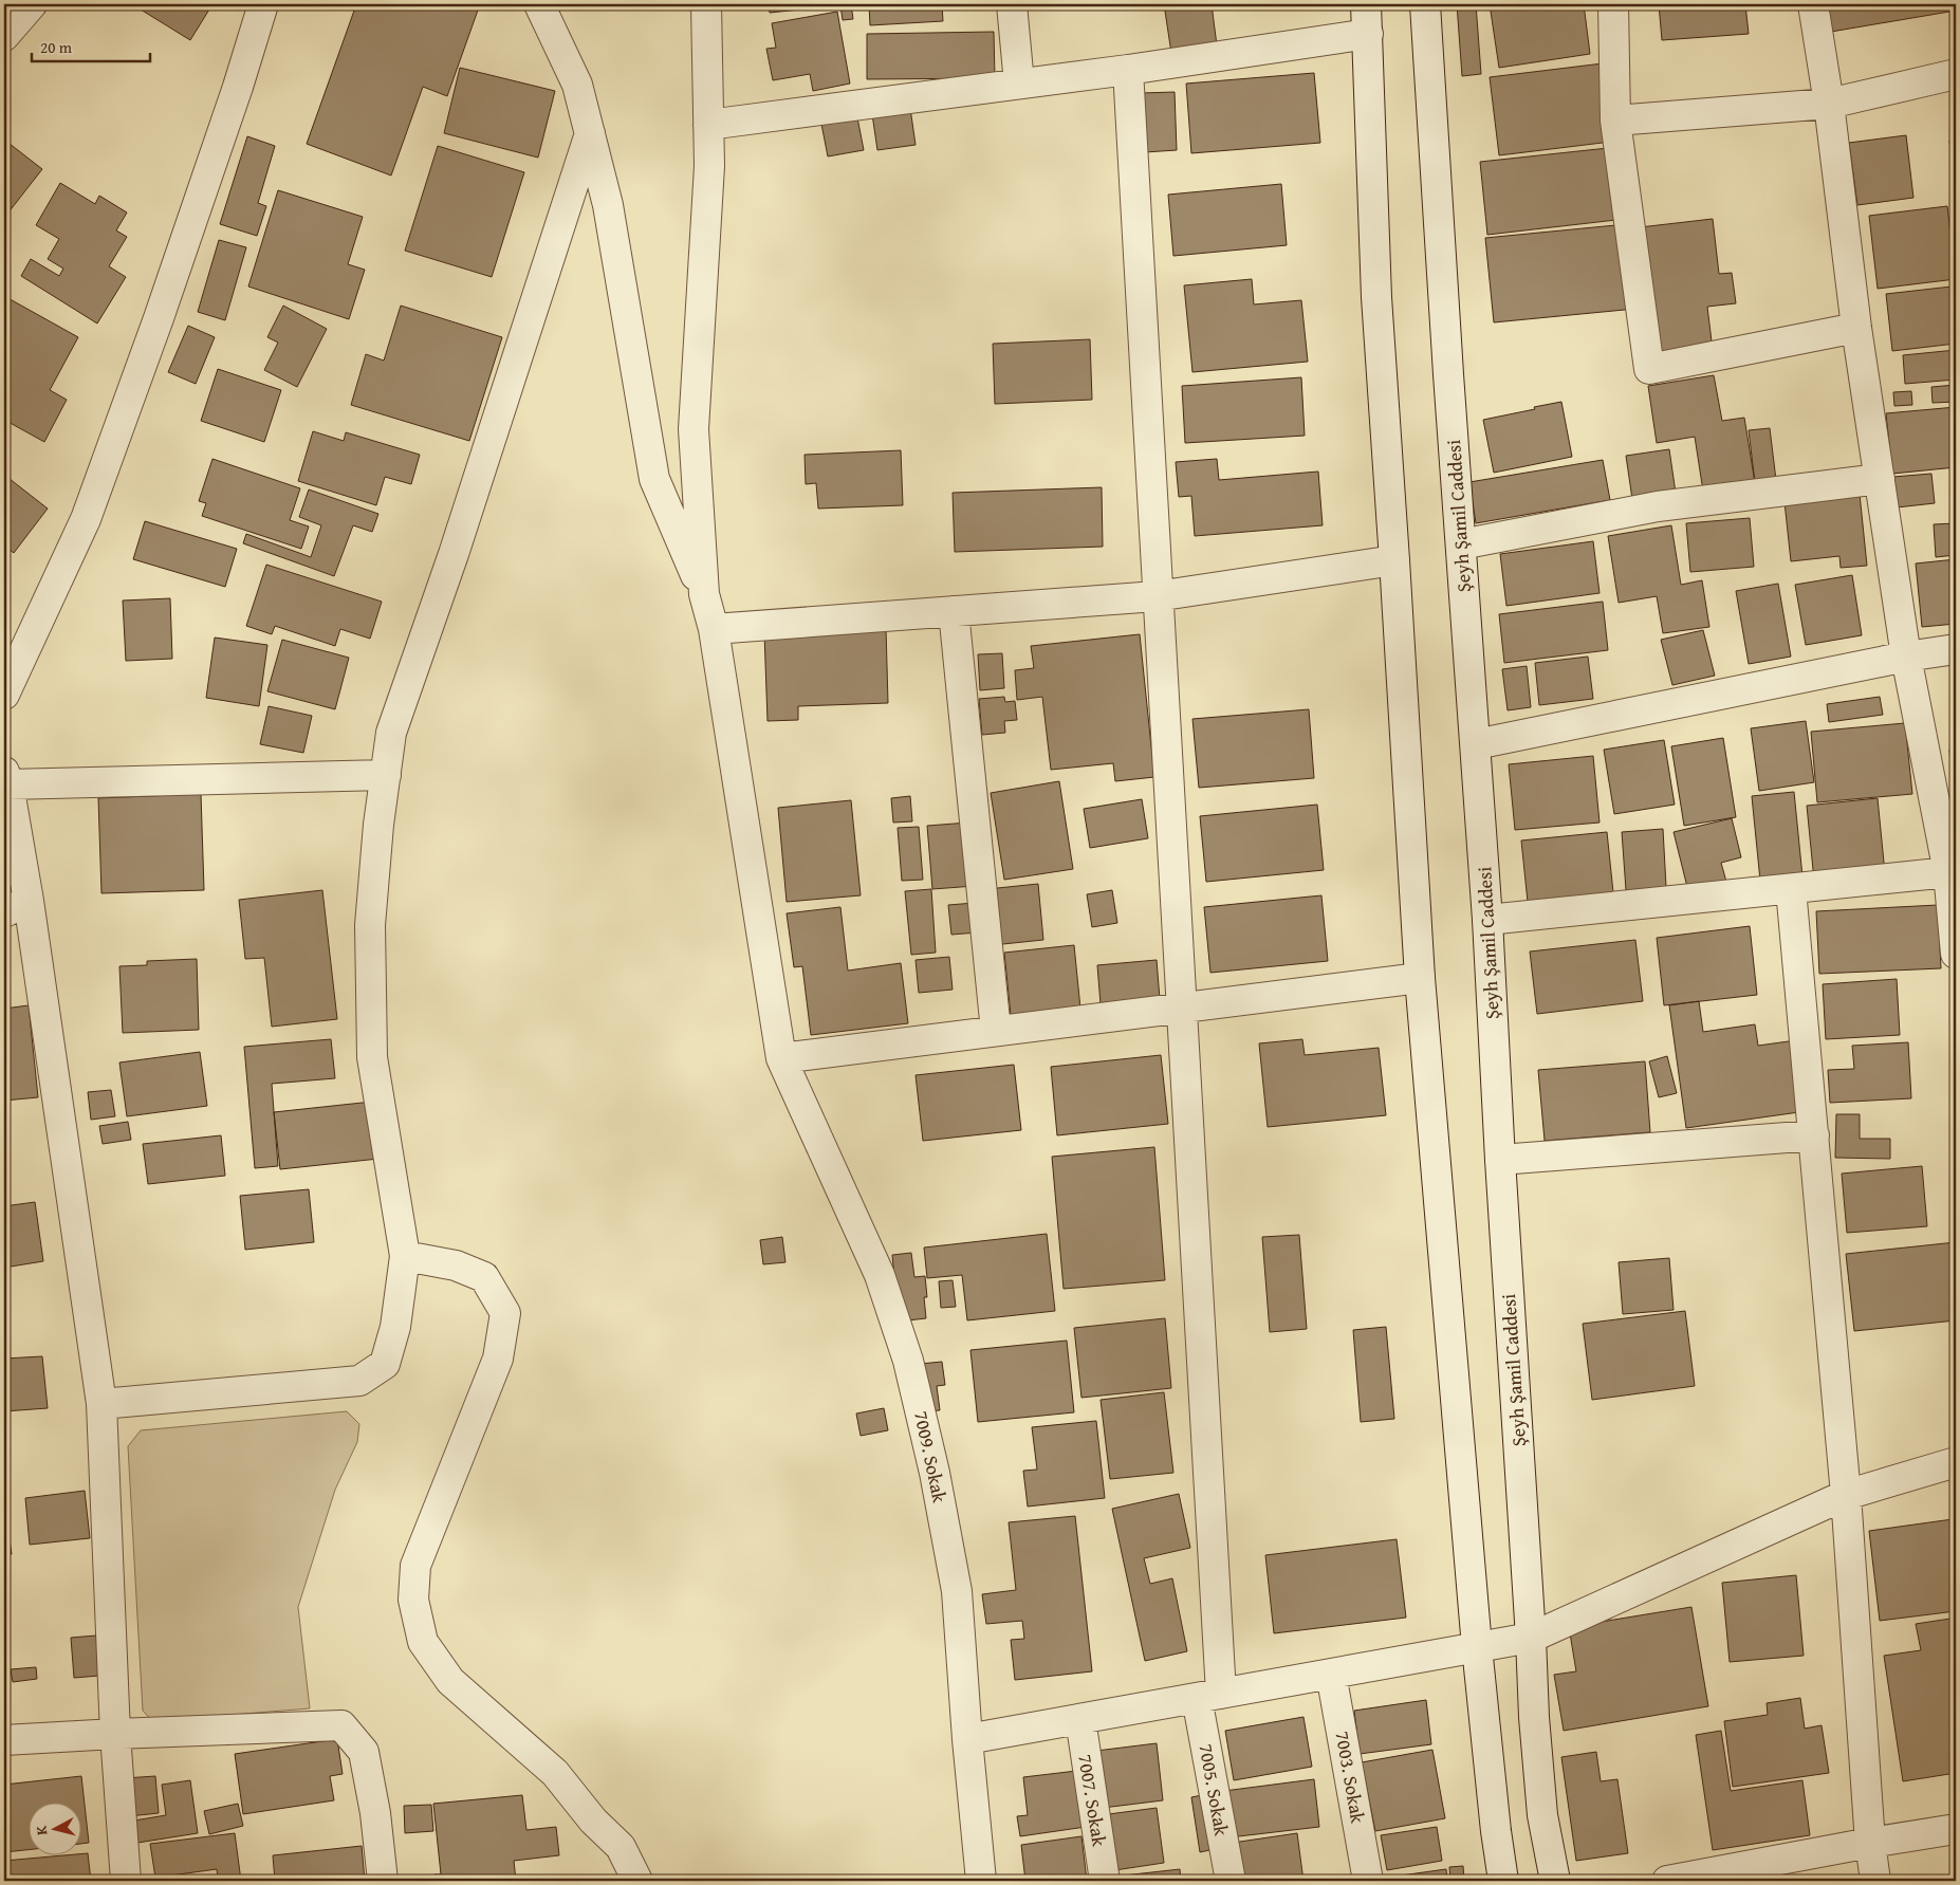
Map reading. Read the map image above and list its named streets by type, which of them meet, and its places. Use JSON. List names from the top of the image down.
{
  "streets": {
    "street": [
      "Şeyh Şamil Caddesi",
      "7009. Sokak",
      "7003. Sokak",
      "7005. Sokak",
      "7007. Sokak"
    ]
  },
  "scale_bar": "20 m",
  "north": "left"
}
